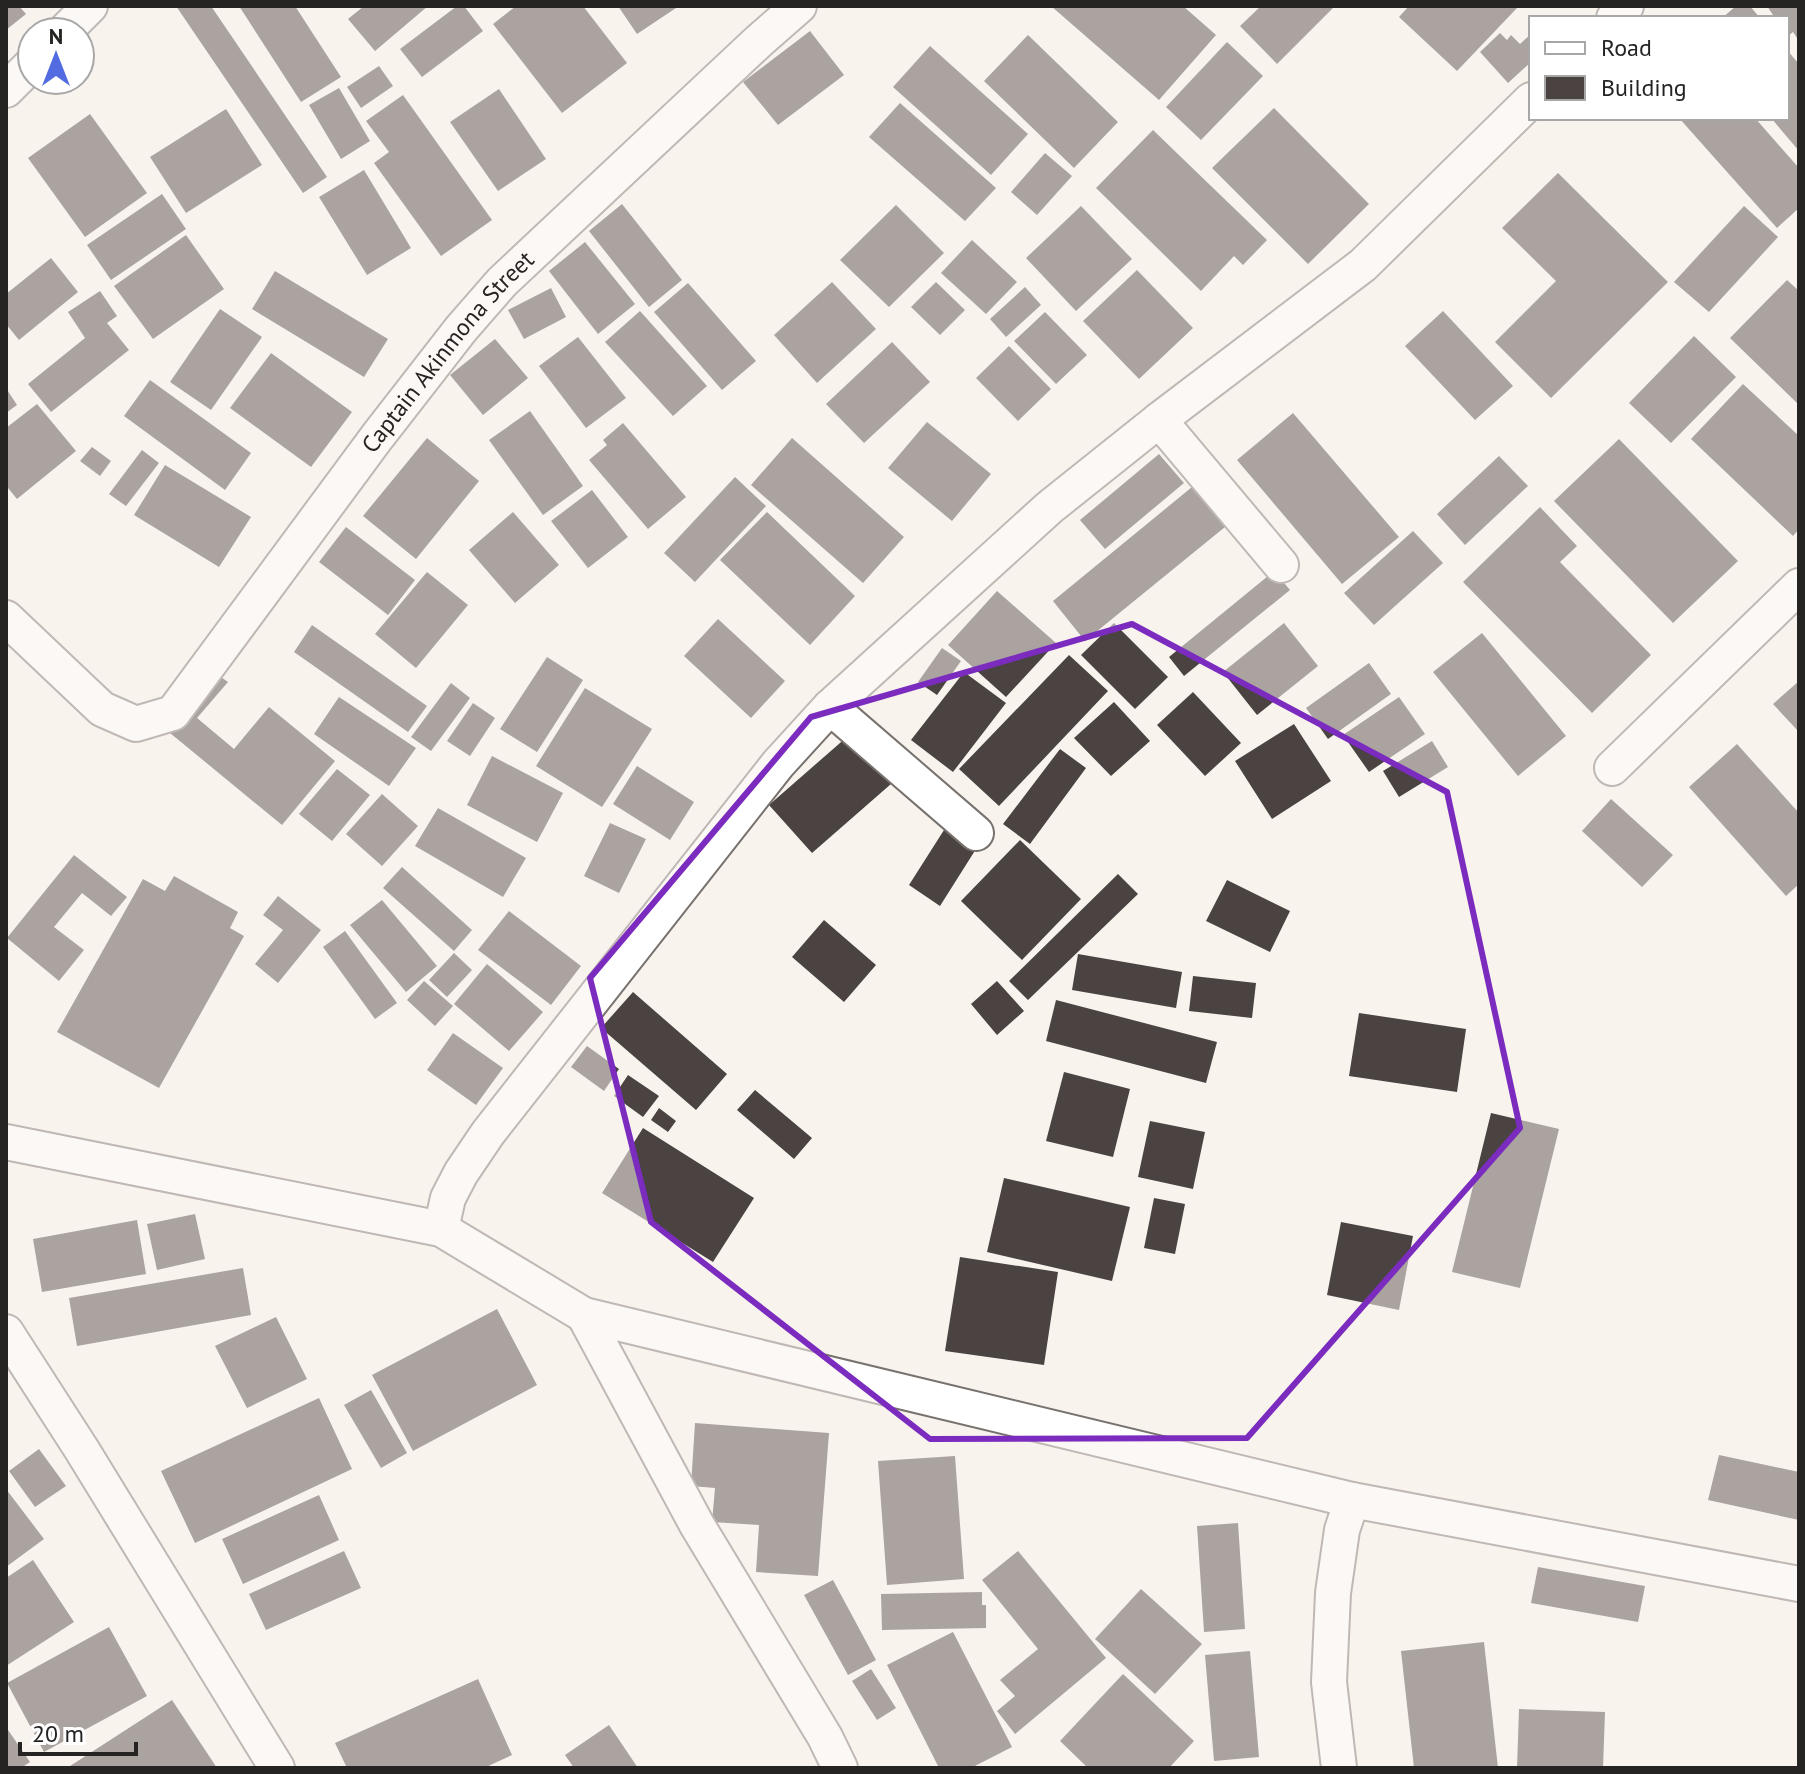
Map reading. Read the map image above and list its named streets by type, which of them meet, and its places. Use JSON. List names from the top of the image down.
{
  "streets": {
    "street": ["Captain Akinmona Street"]
  },
  "legend": ["Road", "Building"],
  "scale_bar": "20 m",
  "north": "top"
}
